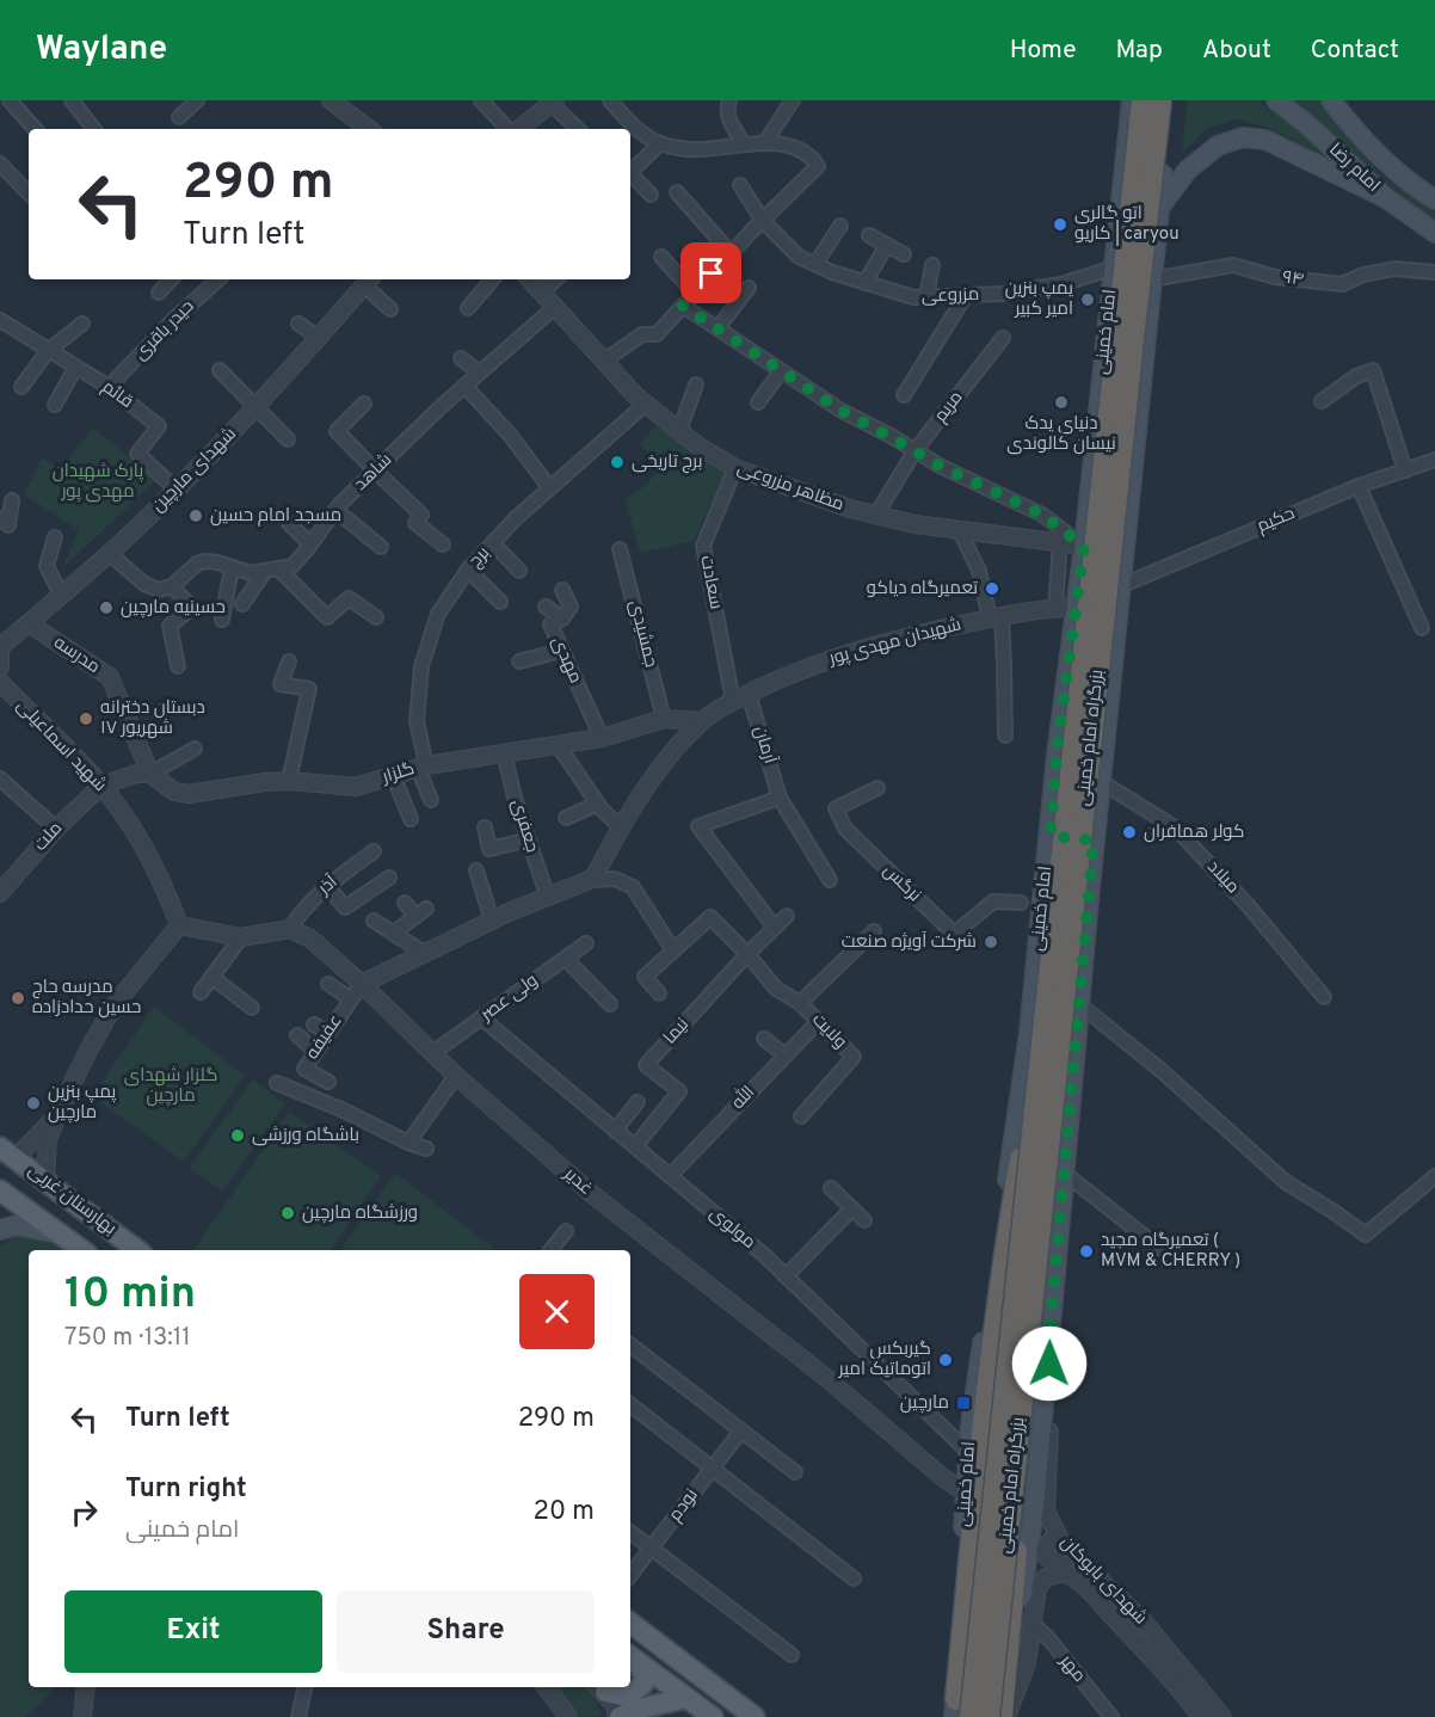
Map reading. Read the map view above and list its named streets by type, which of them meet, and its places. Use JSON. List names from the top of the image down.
{
  "streets": {
    "highway": ["بزرگراه امام خمینی"],
    "main road": ["امام رضا", "امام خمینی", "بهارستان غربی"],
    "street": [
      "۹۴",
      "مزروعی",
      "حیدر باقری",
      "قائم",
      "مریم",
      "شهدای مارچین",
      "شاهد",
      "مظاهر مزروعی",
      "حکیم",
      "برج",
      "سعادت",
      "جمشیدی",
      "شهیدان مهدی پور",
      "مدرسه",
      "مهدی",
      "آرمان",
      "شهید اسماعیلی",
      "گلزار",
      "جعفری",
      "ملت",
      "میلاد",
      "نرگس",
      "آذر",
      "ولی عصر",
      "نیما",
      "ولایت",
      "عفیفه",
      "الله",
      "غدیر",
      "مولوی",
      "نودم",
      "شهدای بابوکان",
      "مهر"
    ]
  },
  "crossings": [
    ["مزروعی", "امام خمینی"],
    ["حیدر باقری", "قائم"],
    ["امام خمینی", "مظاهر مزروعی"],
    ["امام خمینی", "شهیدان مهدی پور"],
    ["امام خمینی", "غدیر"],
    ["امام خمینی", "مولوی"],
    ["قائم", "شهدای مارچین"],
    ["مریم", "مظاهر مزروعی"],
    ["شهدای مارچین", "مدرسه"],
    ["شاهد", "مظاهر مزروعی"],
    ["مظاهر مزروعی", "برج"],
    ["مظاهر مزروعی", "سعادت"],
    ["برج", "گلزار"],
    ["سعادت", "شهیدان مهدی پور"],
    ["سعادت", "آرمان"],
    ["جمشیدی", "گلزار"],
    ["شهیدان مهدی پور", "آرمان"],
    ["شهیدان مهدی پور", "گلزار"],
    ["مدرسه", "گلزار"],
    ["مهدی", "گلزار"],
    ["شهید اسماعیلی", "ملت"],
    ["گلزار", "جعفری"],
    ["آذر", "غدیر"],
    ["ولی عصر", "غدیر"],
    ["ولی عصر", "مولوی"],
    ["نیما", "ولایت"],
    ["نیما", "مولوی"],
    ["ولایت", "الله"],
    ["عفیفه", "غدیر"],
    ["الله", "مولوی"],
    ["شهدای بابوکان", "مهر"]
  ],
  "parks": ["پارک شهیدان مهدی پور", "گلزار شهدای مارچین"],
  "places": {
    "other": [
      "اتو گالری کاریو | caryou",
      "پمپ بنزین امیر کبیر",
      "دنیای یدک نیسان کالوندی",
      "برج تاریخی",
      "مسجد امام حسین",
      "تعمیرگاه دیاکو",
      "حسینیه مارچین",
      "دبستان دخترانه ۱۷ شهریور",
      "کولر همافران",
      "شرکت آویژه صنعت",
      "مدرسه حاج حسین حدادزاده",
      "پمپ بنزین مارچین",
      "باشگاه ورزشی",
      "ورزشگاه مارچین",
      "تعمیرگاه مجید ( MVM & CHERRY )",
      "گیربکس اتوماتیک امیر"
    ],
    "transit": ["مارچین"]
  },
  "page": {
    "header": "Waylane",
    "nav": [
      "Home",
      "Map",
      "About",
      "Contact"
    ],
    "turn": ["290 m", "Turn left"],
    "heading": ["10 min", "750 m · 13:11"],
    "list": [
      {
        "name": "Turn left",
        "value": "290 m"
      },
      {
        "name": "Turn right",
        "note": "امام خمینی",
        "value": "20 m"
      }
    ],
    "buttons": ["Exit", "Share"]
  }
}
